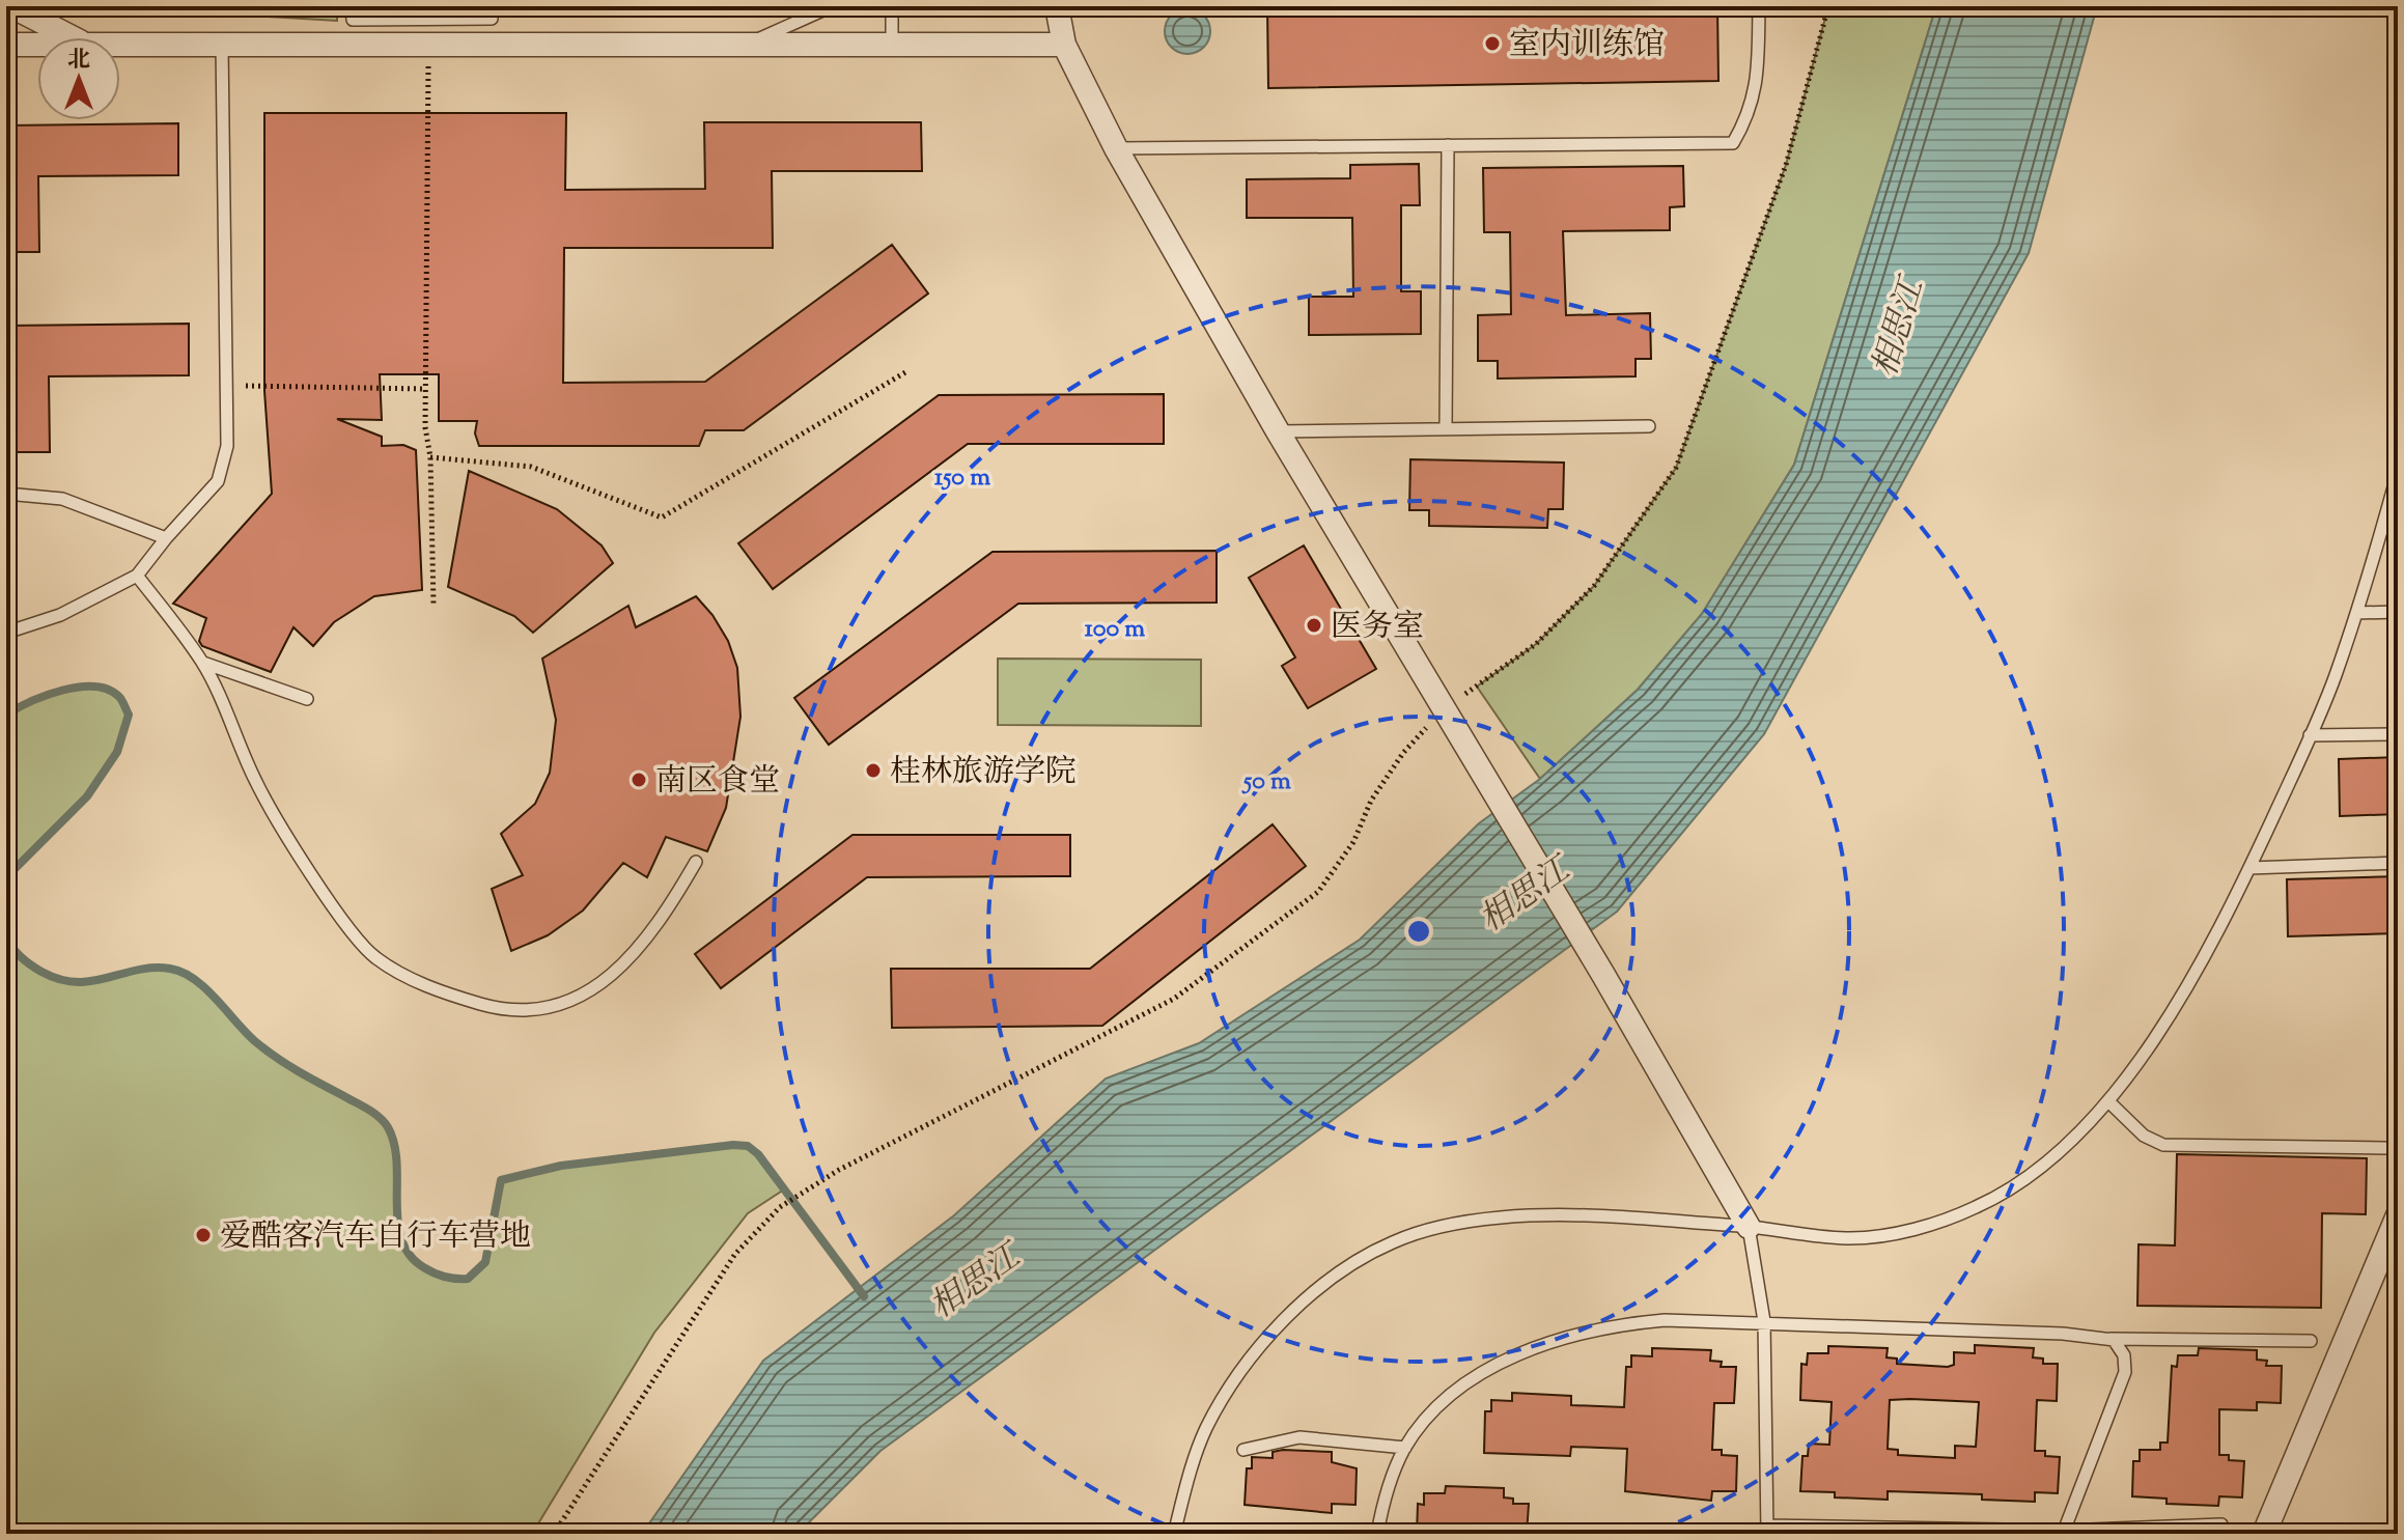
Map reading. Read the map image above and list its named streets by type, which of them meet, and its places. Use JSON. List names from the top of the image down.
{
  "water": ["相思江"],
  "places": [
    "室内训练馆",
    "医务室",
    "桂林旅游学院",
    "南区食堂",
    "爱酷客汽车自行车营地"
  ],
  "north": "top",
  "rings": ["150 m", "100 m", "50 m"]
}
